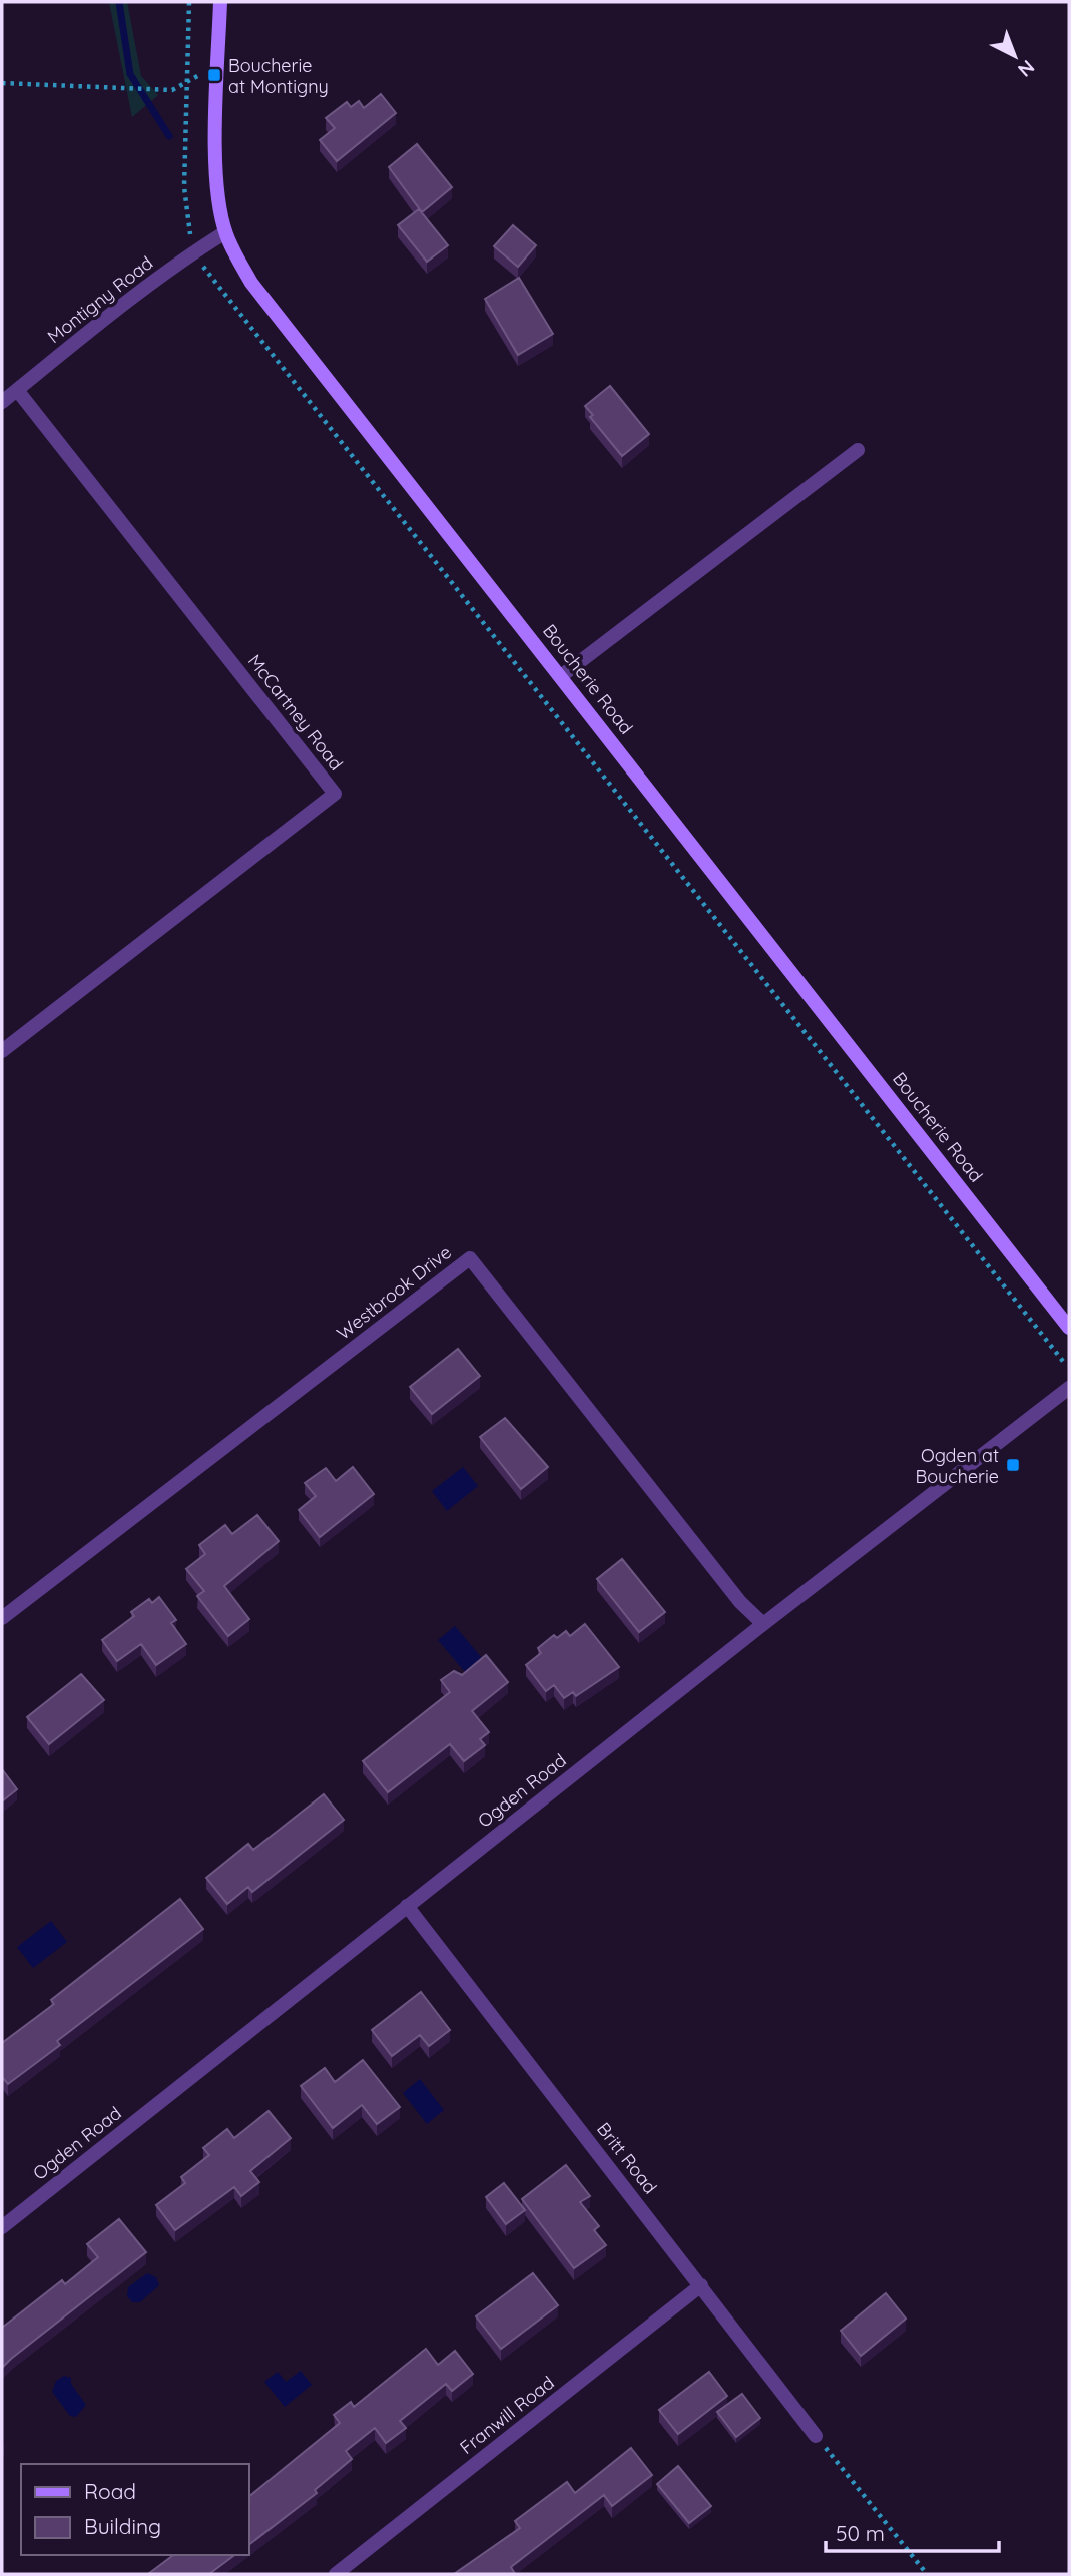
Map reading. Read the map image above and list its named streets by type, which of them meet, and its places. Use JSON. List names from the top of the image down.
{
  "streets": {
    "main road": ["Boucherie Road"],
    "street": [
      "Montigny Road",
      "McCartney Road",
      "Westbrook Drive",
      "Ogden Road",
      "Britt Road",
      "Franwill Road"
    ]
  },
  "crossings": [
    ["Montigny Road", "Boucherie Road"],
    ["Montigny Road", "McCartney Road"],
    ["Westbrook Drive", "Ogden Road"],
    ["Ogden Road", "Britt Road"],
    ["Britt Road", "Franwill Road"]
  ],
  "places": {
    "transit": ["Boucherie at Montigny", "Ogden at Boucherie"]
  },
  "legend": ["Road", "Building"],
  "scale_bar": "50 m",
  "north": "bottom right"
}
